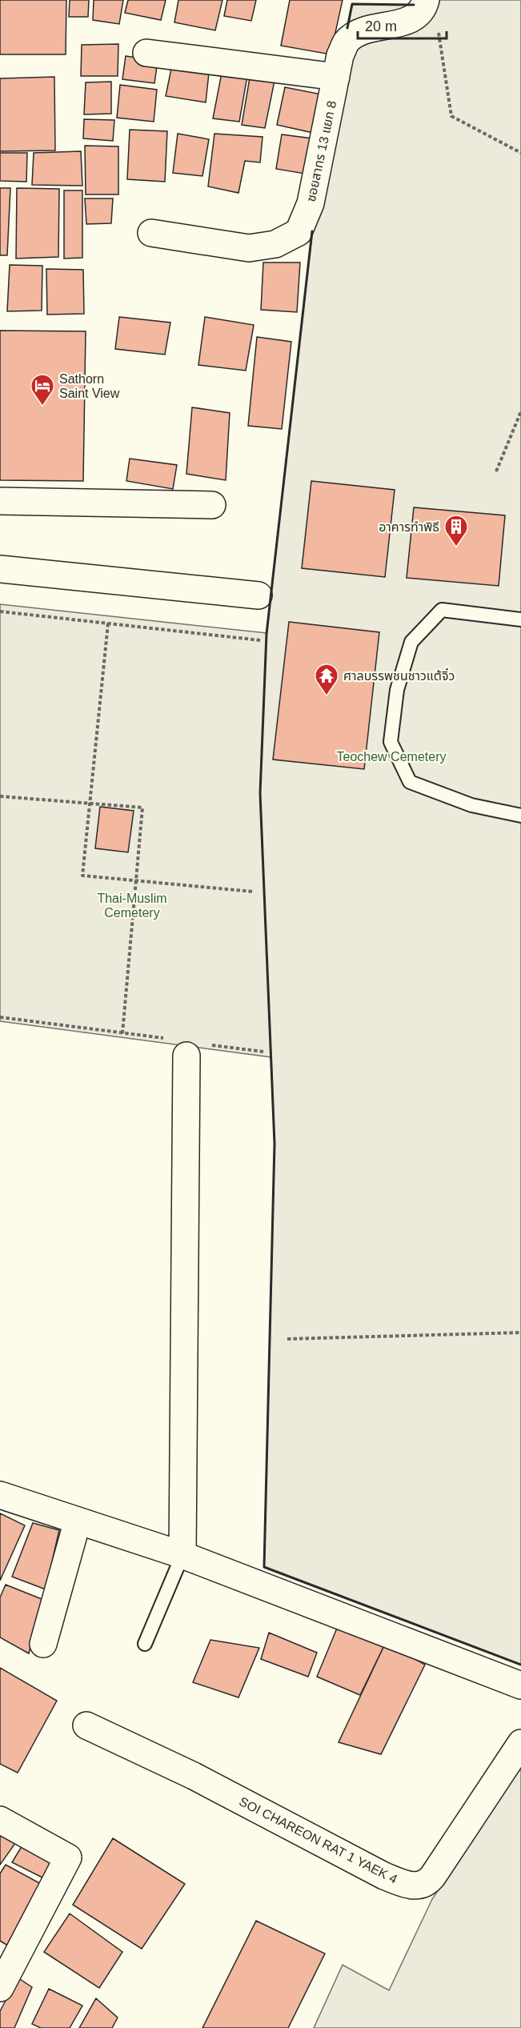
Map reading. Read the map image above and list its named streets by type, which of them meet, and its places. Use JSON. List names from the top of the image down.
{
  "streets": {
    "street": ["ซอยสาทร 13 แยก 8", "SOI CHAREON RAT 1 YAEK 4"]
  },
  "parks": ["Teochew Cemetery", "Thai-Muslim Cemetery"],
  "places": {
    "hotel": ["Sathorn Saint View"],
    "building": ["อาคารทำพิธี"],
    "temple": ["ศาลบรรพชนชาวแต้จิ๋ว"]
  },
  "scale_bar": "20 m"
}
